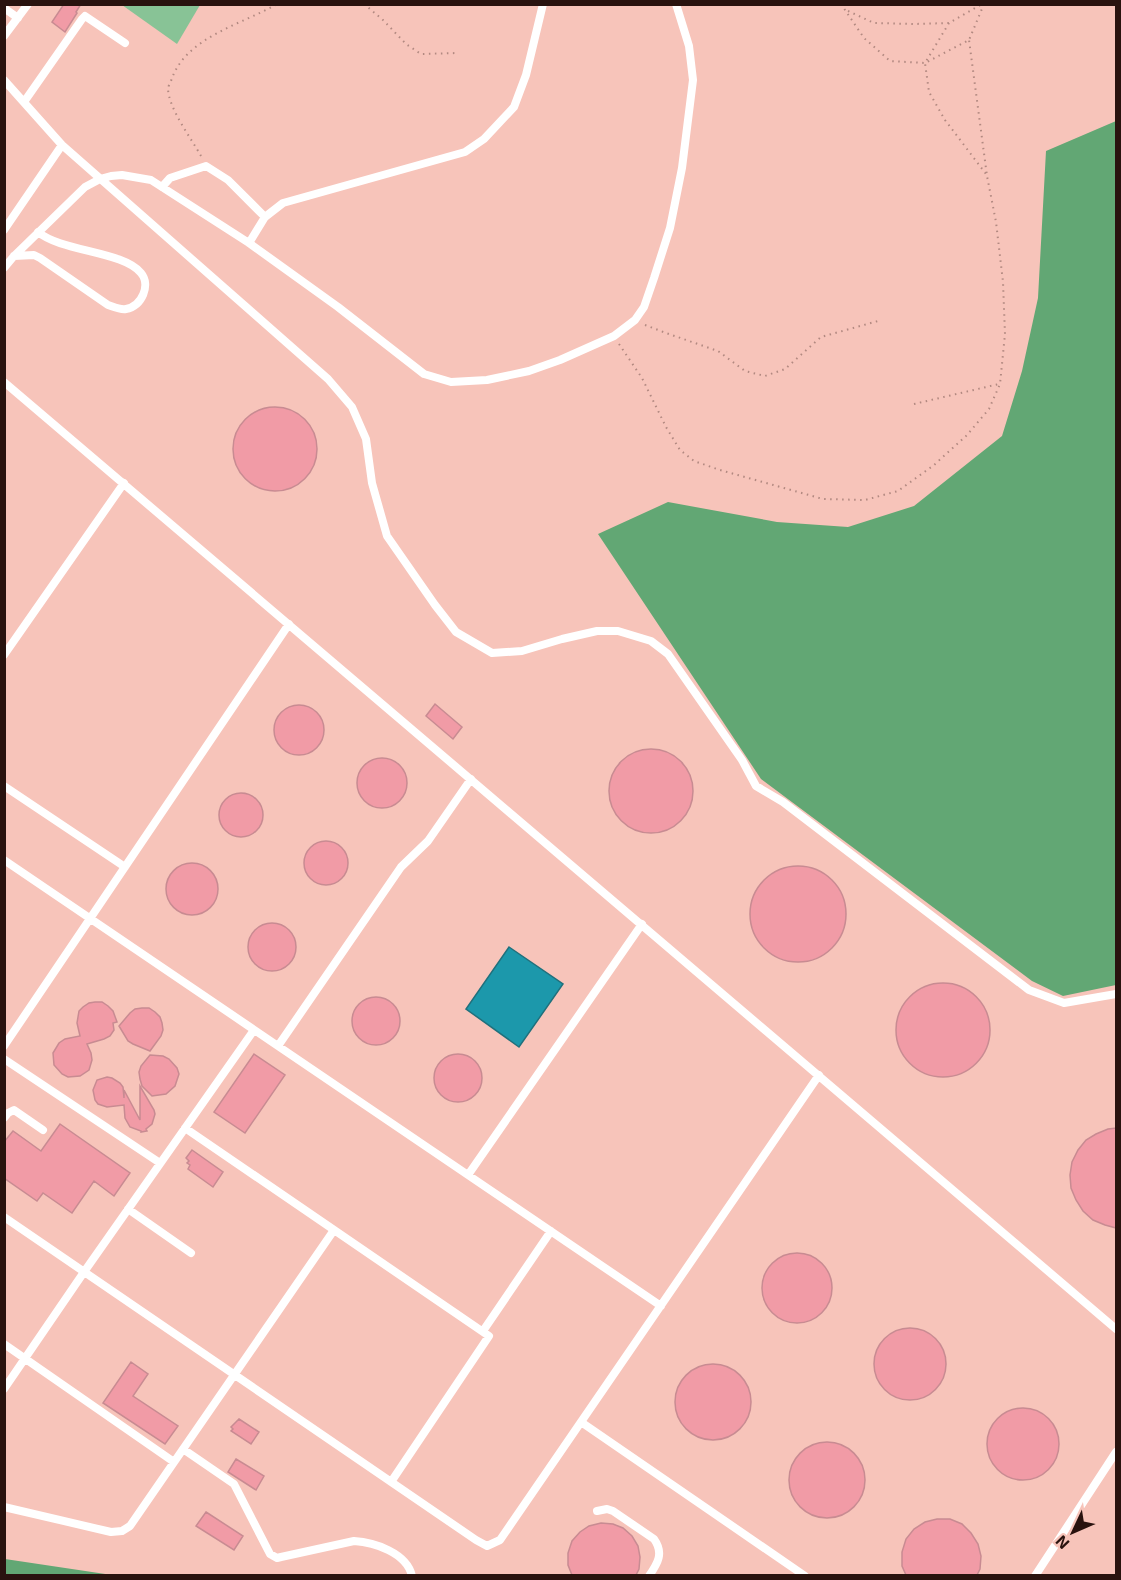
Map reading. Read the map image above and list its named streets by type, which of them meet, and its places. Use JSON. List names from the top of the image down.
{
  "north": "bottom left"
}
